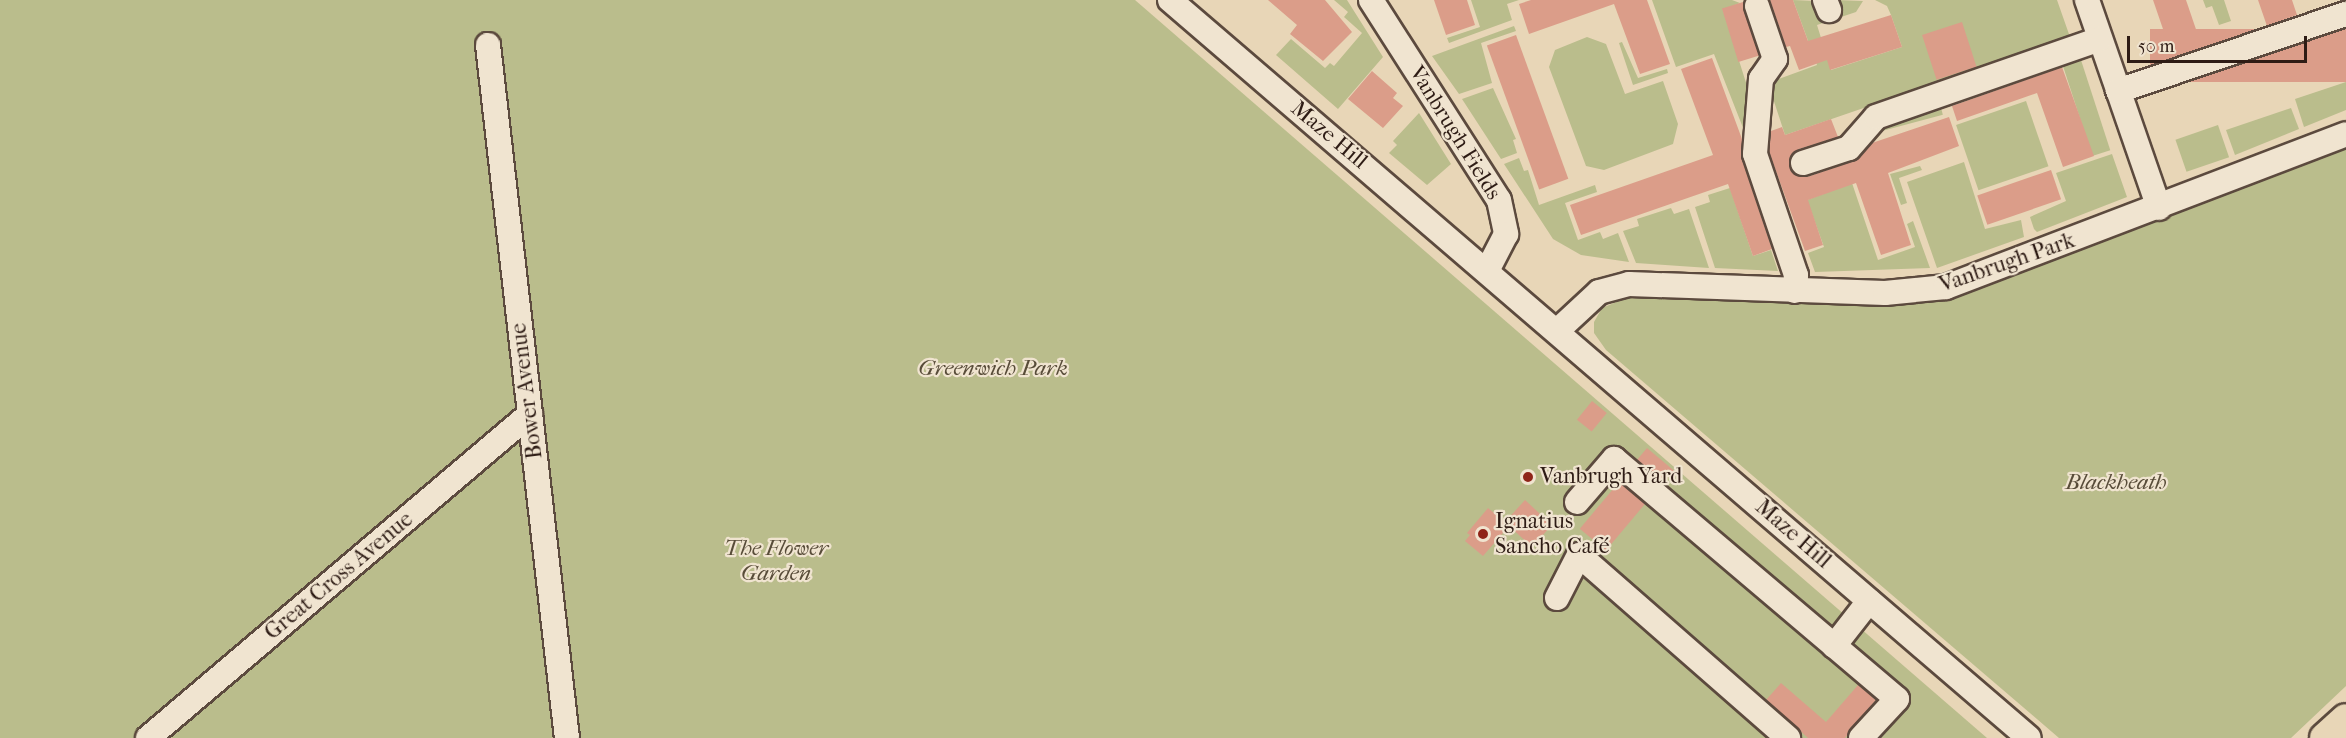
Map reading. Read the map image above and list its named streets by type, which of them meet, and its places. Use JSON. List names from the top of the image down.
{
  "streets": {
    "street": [
      "Vanbrugh Fields",
      "Maze Hill",
      "Vanbrugh Park",
      "Bower Avenue",
      "Great Cross Avenue"
    ]
  },
  "crossings": [
    ["Vanbrugh Fields", "Maze Hill"],
    ["Maze Hill", "Vanbrugh Park"],
    ["Bower Avenue", "Great Cross Avenue"]
  ],
  "parks": ["Greenwich Park", "Blackheath", "The Flower Garden"],
  "places": ["Vanbrugh Yard", "Ignatius Sancho Café"],
  "scale_bar": "50 m"
}
